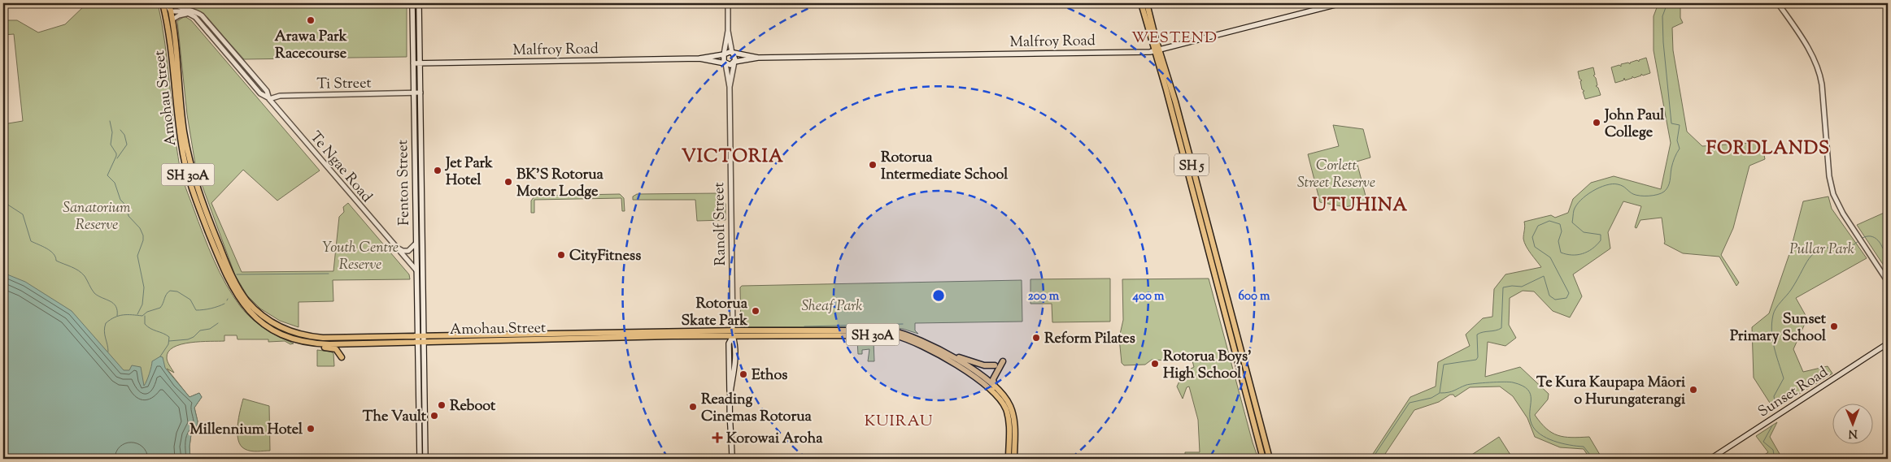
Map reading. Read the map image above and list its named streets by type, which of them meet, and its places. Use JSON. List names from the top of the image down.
{
  "streets": {
    "main road": [
      "Malfroy Road",
      "Amohau Street",
      "SH 5",
      "SH 30A",
      "Fenton Street",
      "Ranolf Street",
      "Sunset Road"
    ],
    "street": ["Ti Street", "Te Ngae Road"]
  },
  "crossings": [
    ["Malfroy Road", "SH 5"],
    ["Malfroy Road", "Fenton Street"],
    ["Malfroy Road", "Ranolf Street"],
    ["Ti Street", "Te Ngae Road"],
    ["Ti Street", "Fenton Street"],
    ["Amohau Street", "Fenton Street"],
    ["Amohau Street", "Ranolf Street"],
    ["Te Ngae Road", "Fenton Street"]
  ],
  "districts": [
    "WESTEND",
    "FORDLANDS",
    "VICTORIA",
    "UTUHINA",
    "KUIRAU"
  ],
  "parks": [
    "Corlett Street Reserve",
    "Sanatorium Reserve",
    "Youth Centre Reserve",
    "Pullar Park",
    "Sheaf Park"
  ],
  "places": {
    "other": [
      "Arawa Park Racecourse",
      "John Paul College",
      "Rotorua Intermediate School",
      "Jet Park Hotel",
      "BK'S Rotorua Motor Lodge",
      "CityFitness",
      "Rotorua Skate Park",
      "Sunset Primary School",
      "Reform Pilates",
      "Rotorua Boys' High School",
      "Ethos",
      "Te Kura Kaupapa Māori o Hurungaterangi",
      "Reboot",
      "Reading Cinemas Rotorua",
      "The Vault",
      "Millennium Hotel"
    ],
    "health": ["Korowai Aroha"]
  },
  "north": "bottom",
  "rings": ["200 m", "400 m", "600 m"]
}
